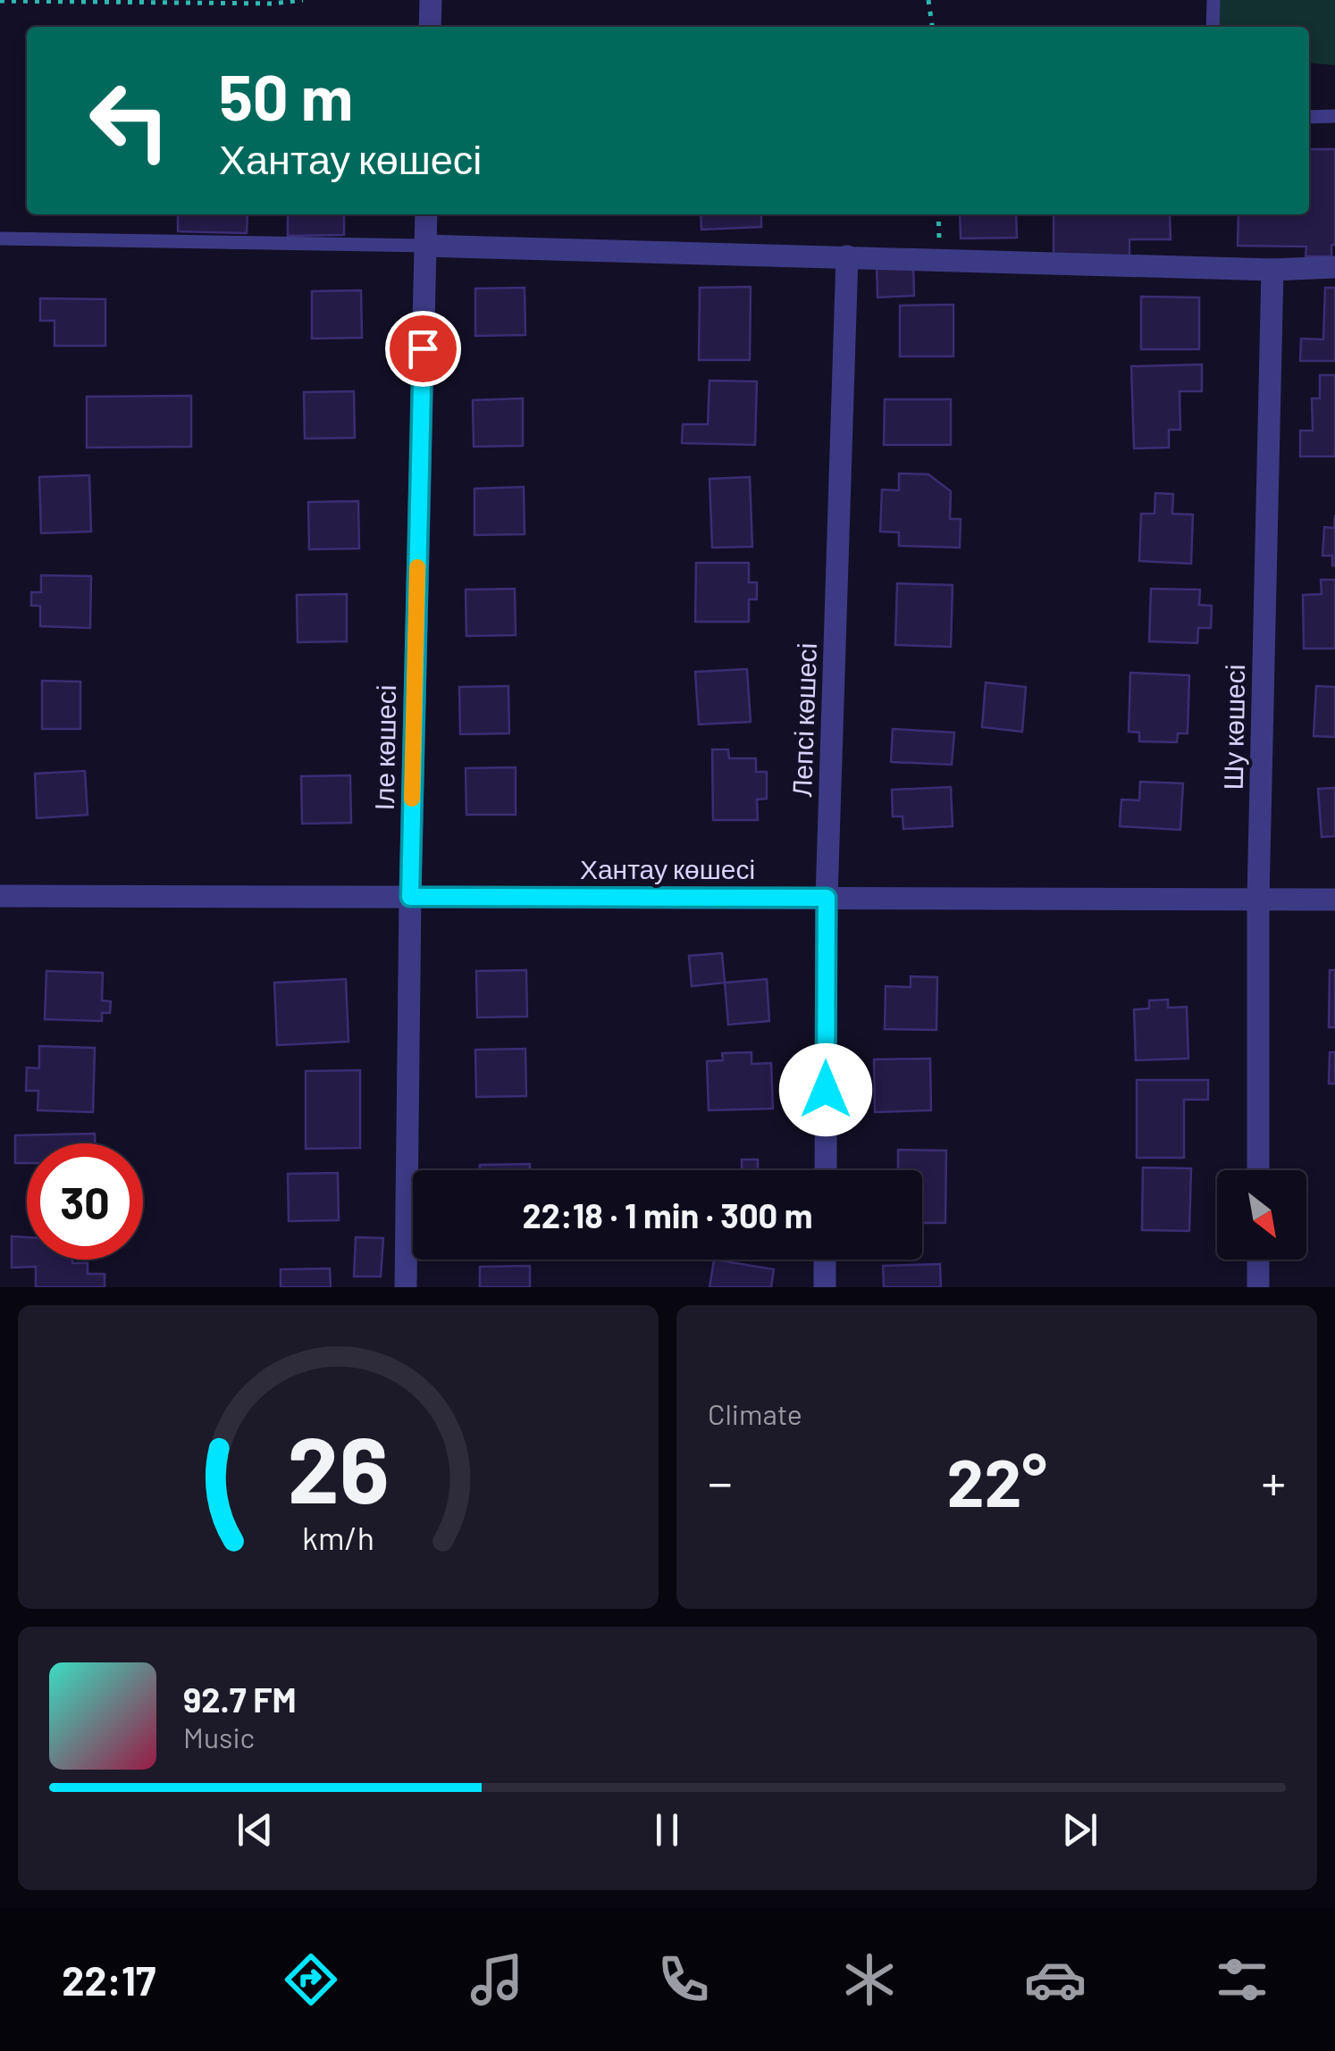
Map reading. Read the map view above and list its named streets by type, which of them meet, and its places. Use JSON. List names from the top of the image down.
{
  "streets": {
    "street": [
      "Лепсі көшесі",
      "Шу көшесі",
      "Іле көшесі",
      "Хантау көшесі"
    ]
  },
  "crossings": [
    ["Лепсі көшесі", "Хантау көшесі"],
    ["Шу көшесі", "Хантау көшесі"],
    ["Іле көшесі", "Хантау көшесі"]
  ],
  "north": "bottom right",
  "page": {
    "turn": ["50 m", "Хантау көшесі"],
    "limit": "30",
    "trip": "22:18 · 1 min · 300 m",
    "tile": "Climate",
    "heat": ["−", "22°", "+"],
    "song": ["92.7 FM", "Music"],
    "tabs": "22:17",
    "gauge": ["26", "km/h"]
  }
}
